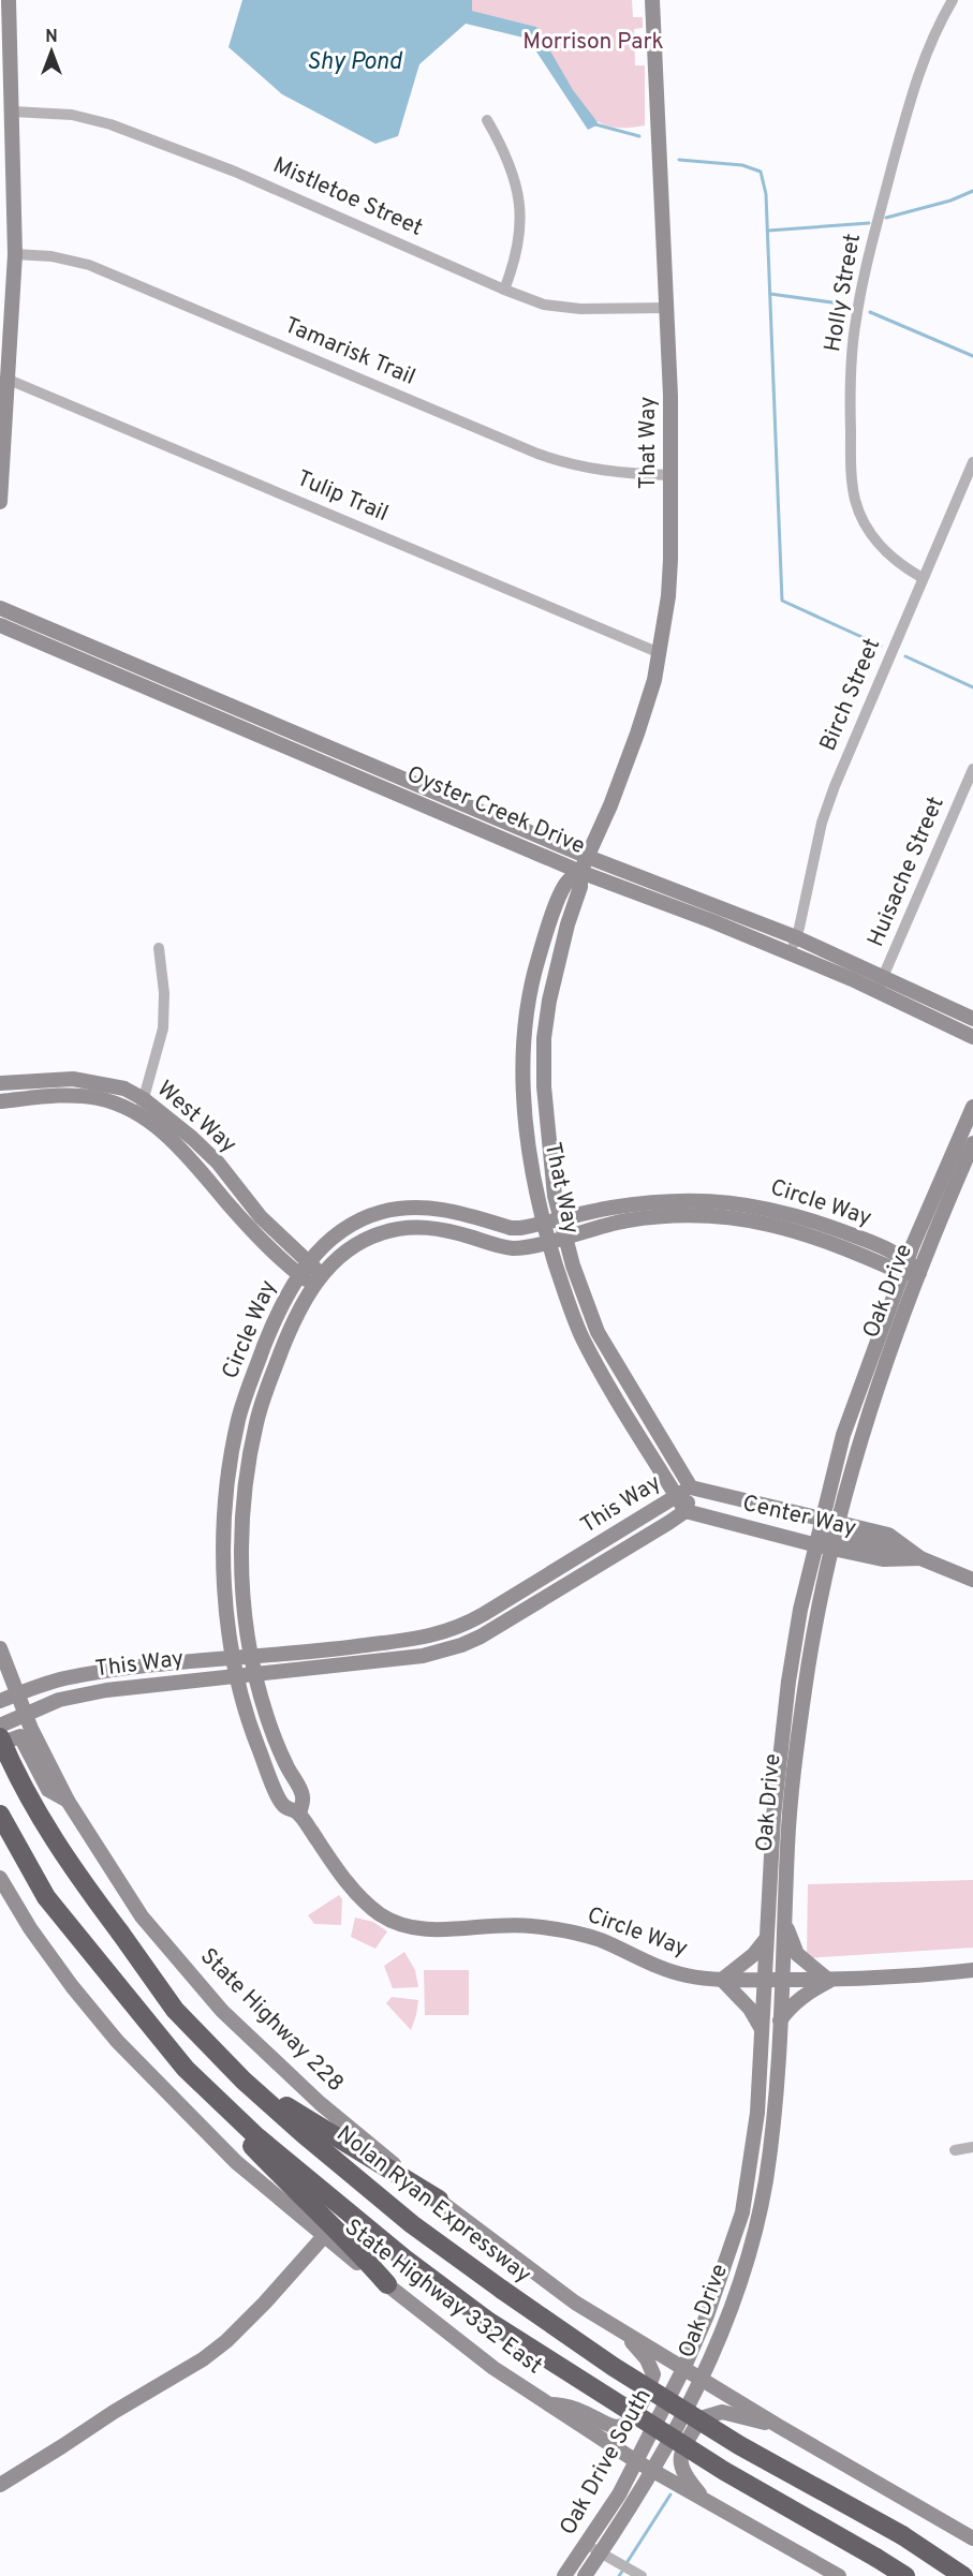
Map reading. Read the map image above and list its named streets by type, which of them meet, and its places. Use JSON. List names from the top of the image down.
{
  "streets": {
    "highway": ["Nolan Ryan Expressway"],
    "street": [
      "Mistletoe Street",
      "Holly Street",
      "Tamarisk Trail",
      "That Way",
      "Tulip Trail",
      "Birch Street",
      "Oyster Creek Drive",
      "Huisache Street",
      "West Way",
      "Circle Way",
      "Oak Drive",
      "This Way",
      "Center Way",
      "State Highway 228",
      "State Highway 332 East",
      "Oak Drive South"
    ]
  },
  "crossings": [
    ["Mistletoe Street", "That Way"],
    ["Holly Street", "Birch Street"],
    ["Tamarisk Trail", "That Way"],
    ["That Way", "Tulip Trail"],
    ["That Way", "Oyster Creek Drive"],
    ["That Way", "Circle Way"],
    ["That Way", "This Way"],
    ["That Way", "Center Way"],
    ["Birch Street", "Oyster Creek Drive"],
    ["Oyster Creek Drive", "Huisache Street"],
    ["West Way", "Circle Way"],
    ["Circle Way", "Oak Drive"],
    ["Circle Way", "This Way"],
    ["Oak Drive", "Center Way"],
    ["Oak Drive", "State Highway 332 East"],
    ["Oak Drive", "Oak Drive South"],
    ["This Way", "Center Way"],
    ["This Way", "State Highway 228"],
    ["State Highway 332 East", "Oak Drive South"]
  ],
  "water": ["Shy Pond"],
  "parks": ["Morrison Park"],
  "north": "top"
}
